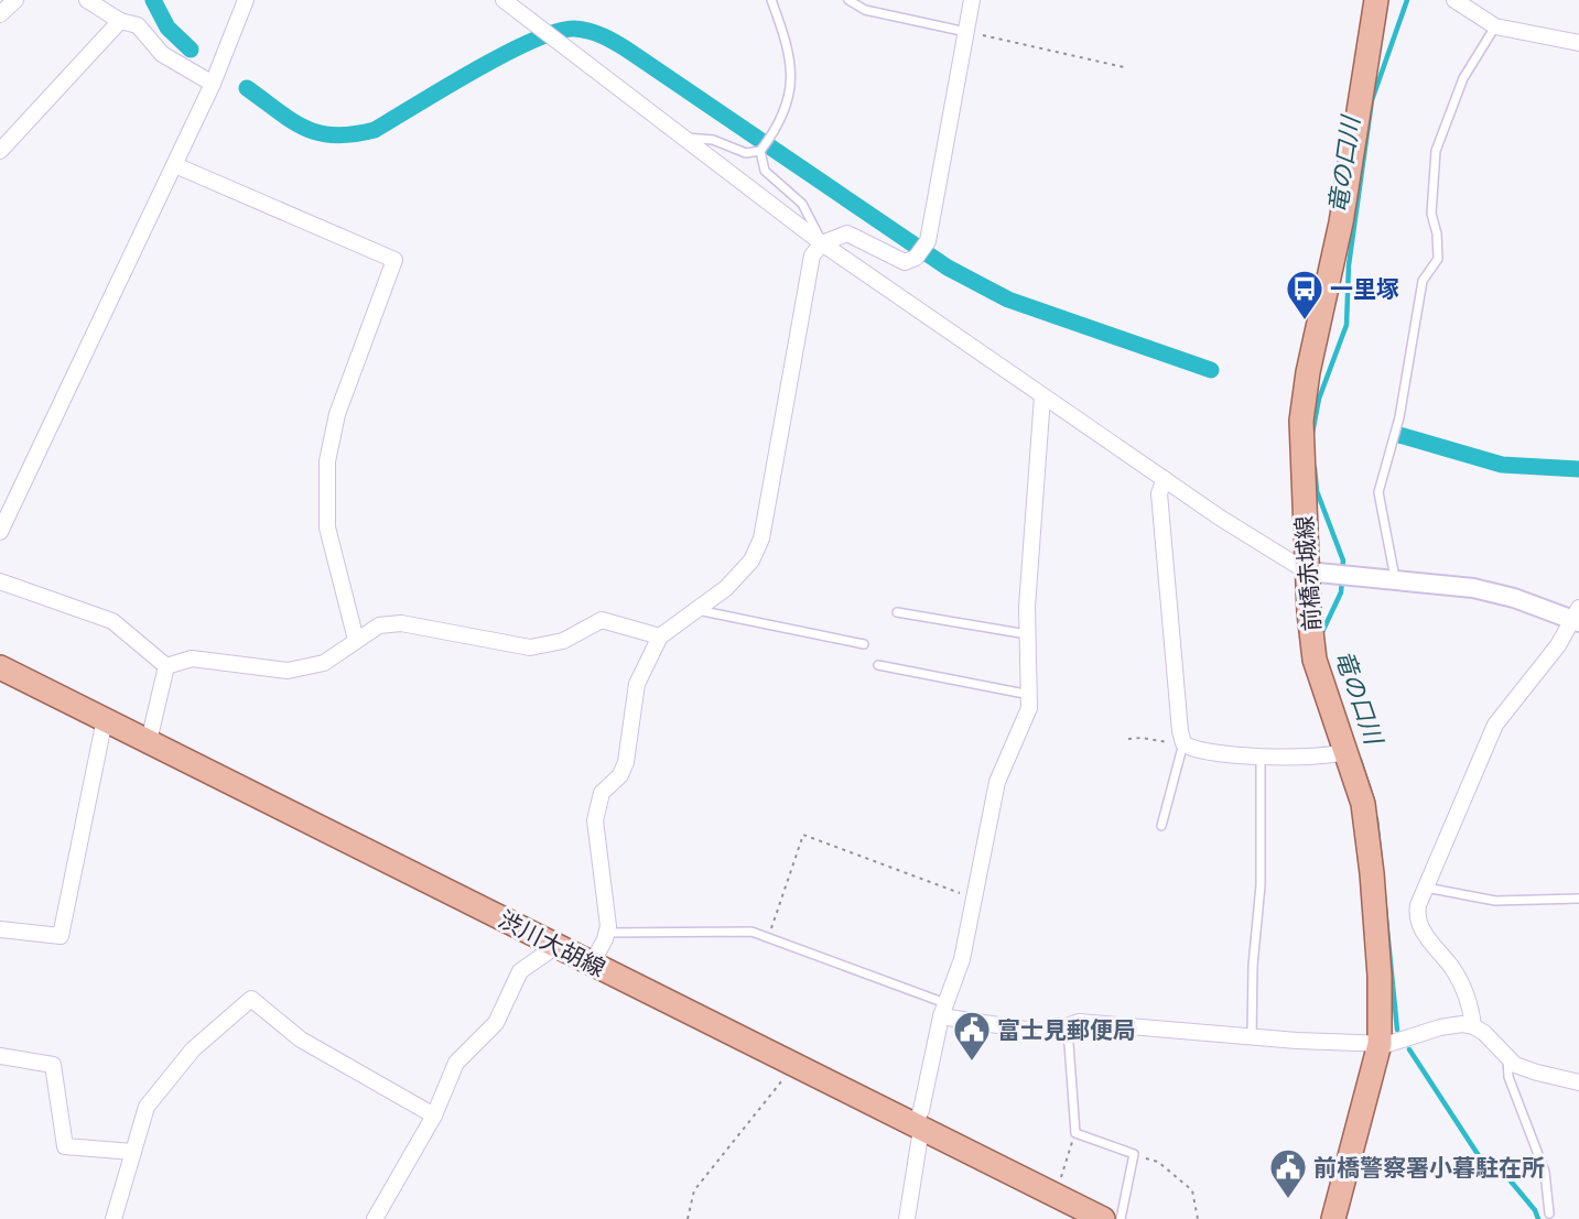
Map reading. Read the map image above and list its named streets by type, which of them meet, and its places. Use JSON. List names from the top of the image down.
{
  "streets": {
    "main road": ["前橋赤城線", "渋川大胡線"]
  },
  "water": ["竜の口川"],
  "places": {
    "bus stop": ["一里塚"],
    "public building": ["富士見郵便局", "前橋警察署小暮駐在所"]
  }
}
